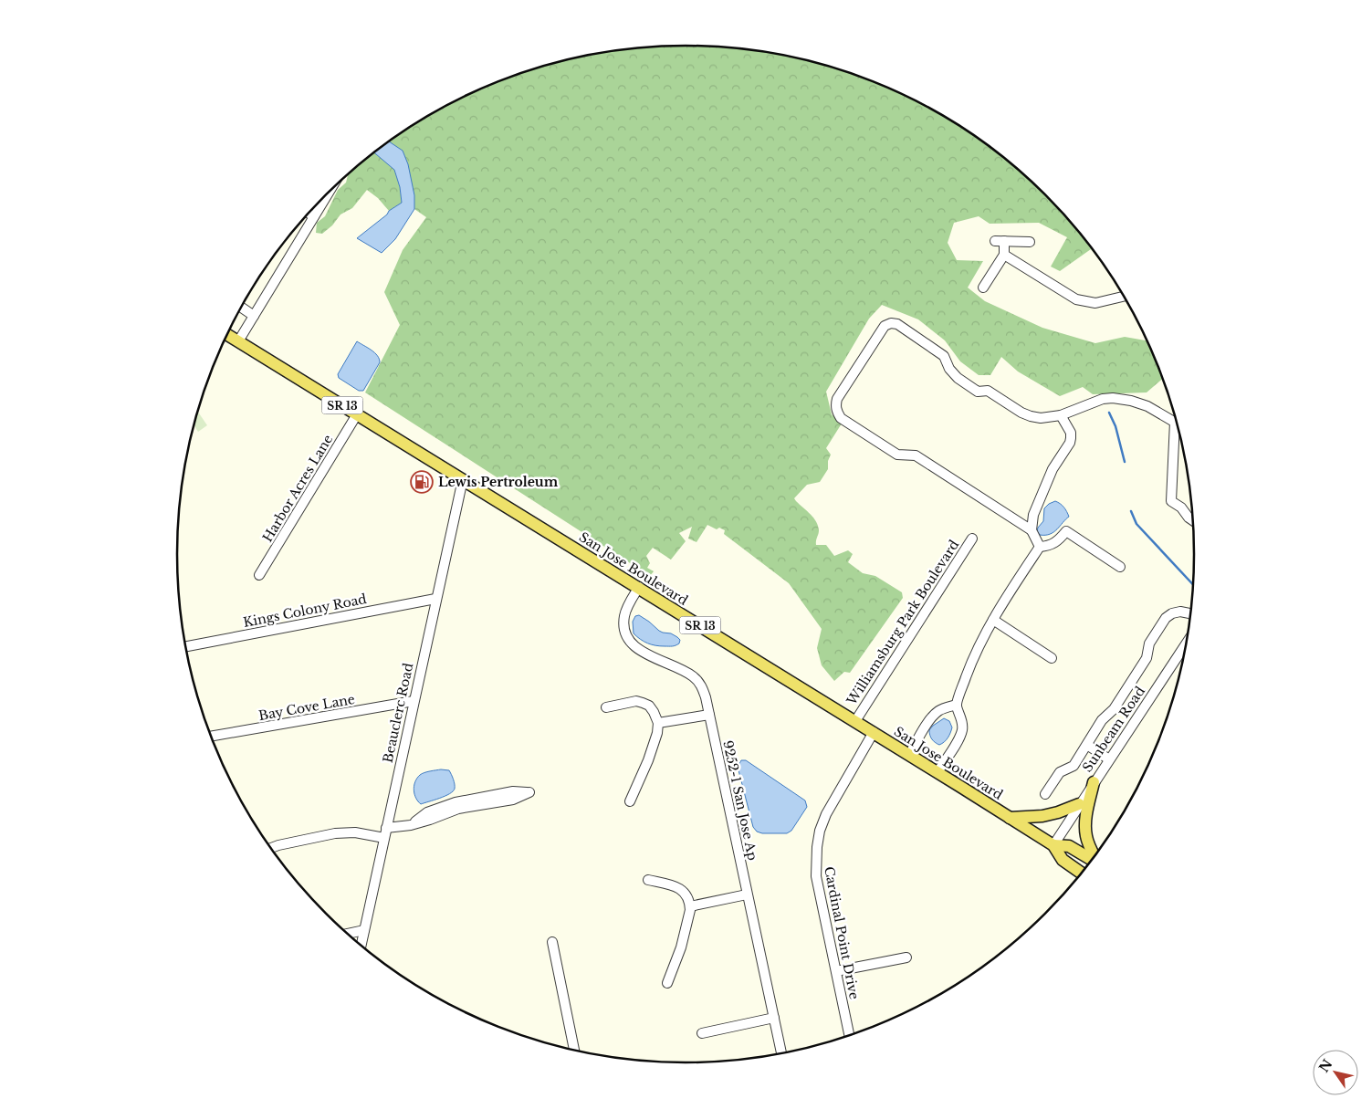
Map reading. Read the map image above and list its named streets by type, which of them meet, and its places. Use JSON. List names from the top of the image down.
{
  "streets": {
    "main road": ["SR 13", "San Jose Boulevard"],
    "street": [
      "Harbor Acres Lane",
      "Kings Colony Road",
      "Williamsburg Park Boulevard",
      "Bay Cove Lane",
      "Beauclerc Road",
      "Sunbeam Road",
      "9252-1 San Jose Ap",
      "Cardinal Point Drive"
    ]
  },
  "crossings": [
    ["Harbor Acres Lane", "San Jose Boulevard"],
    ["San Jose Boulevard", "Williamsburg Park Boulevard"],
    ["San Jose Boulevard", "Beauclerc Road"],
    ["San Jose Boulevard", "Sunbeam Road"],
    ["San Jose Boulevard", "9252-1 San Jose Ap"],
    ["San Jose Boulevard", "Cardinal Point Drive"],
    ["Kings Colony Road", "Beauclerc Road"],
    ["Bay Cove Lane", "Beauclerc Road"]
  ],
  "places": {
    "fuel station": ["Lewis Pertroleum"]
  },
  "north": "top left"
}
